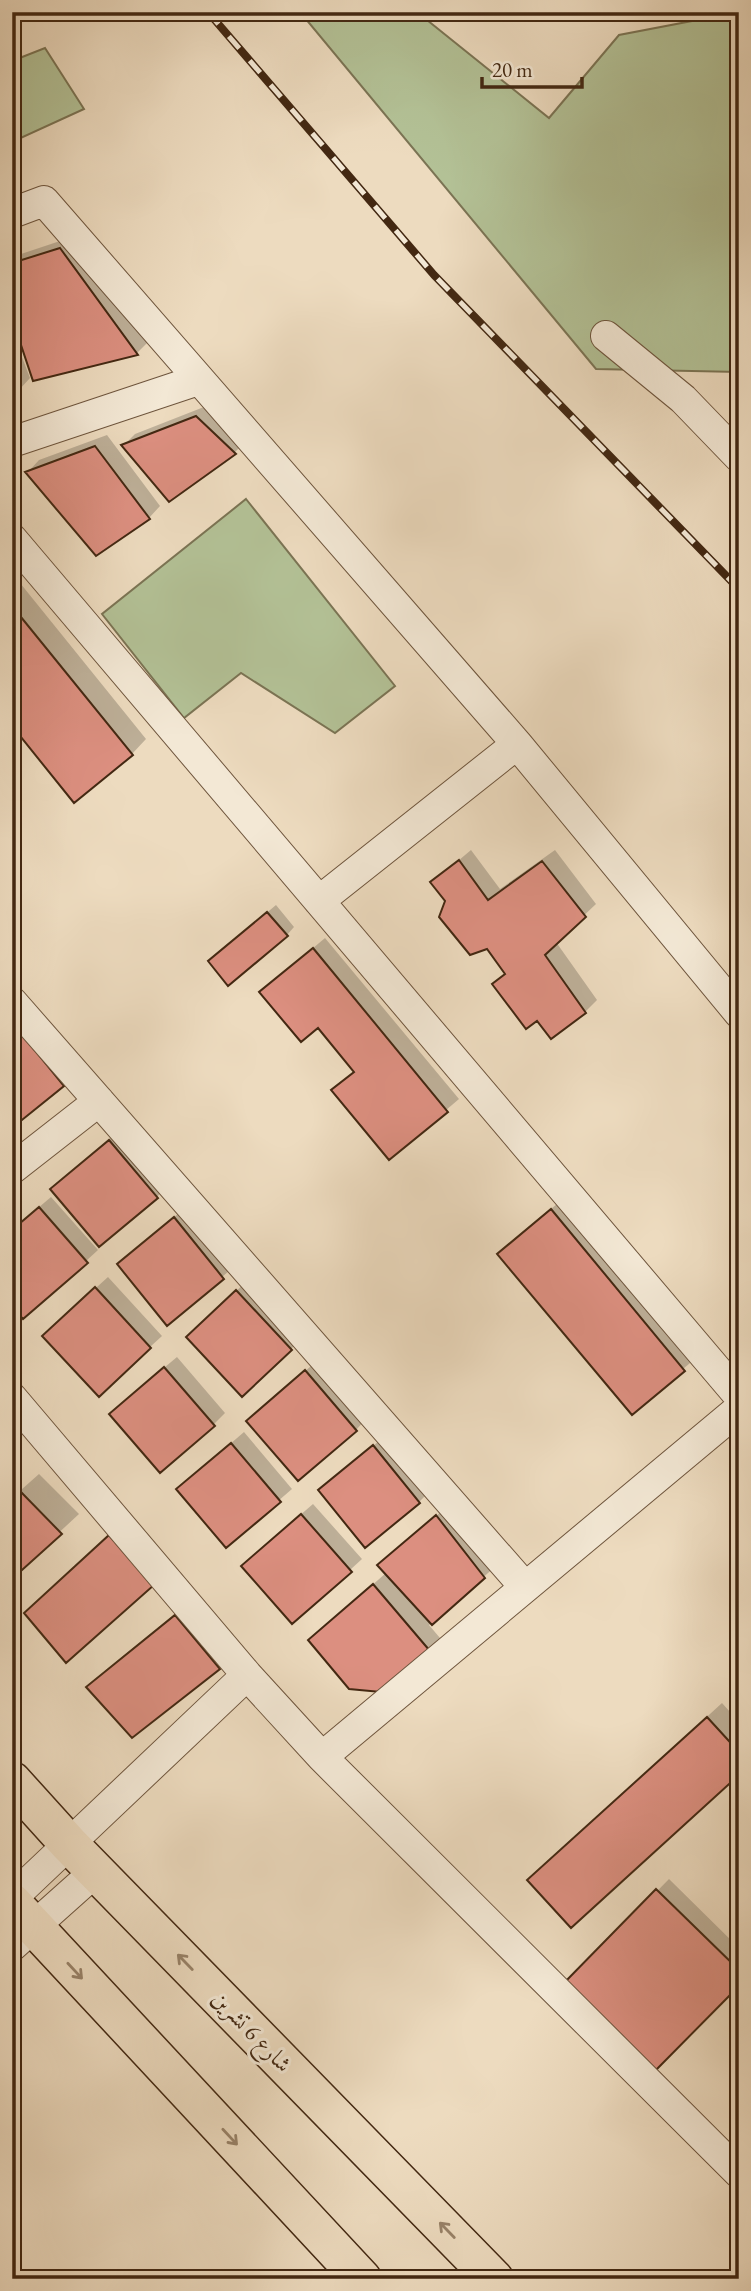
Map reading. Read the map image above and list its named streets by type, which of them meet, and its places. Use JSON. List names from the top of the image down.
{
  "streets": {
    "main road": ["شارع 6 تشرين"]
  },
  "scale_bar": "20 m"
}
